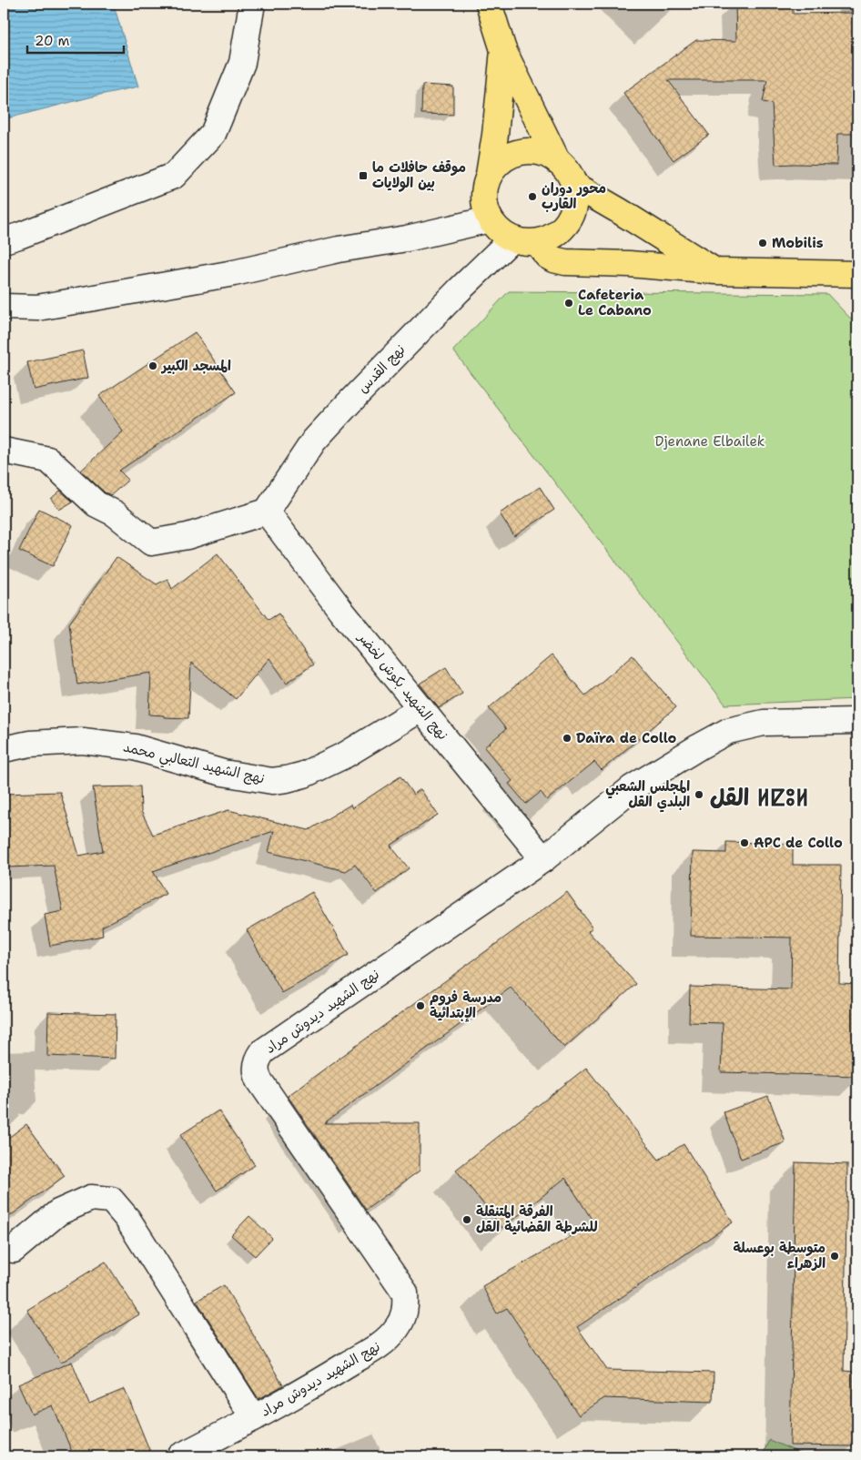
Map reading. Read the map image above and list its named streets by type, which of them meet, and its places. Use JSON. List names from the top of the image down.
{
  "streets": {
    "street": [
      "نهج القدس",
      "نهج الشهيد بكوش لخضر",
      "نهج الشهيد التعالبي محمد",
      "نهج الشهيد ديدوش مراد"
    ]
  },
  "crossings": [
    ["نهج القدس", "نهج الشهيد بكوش لخضر"],
    ["نهج الشهيد بكوش لخضر", "نهج الشهيد التعالبي محمد"],
    ["نهج الشهيد بكوش لخضر", "نهج الشهيد ديدوش مراد"]
  ],
  "districts": ["القل ⵍⵇⵓⵍ"],
  "parks": ["Djenane Elbailek"],
  "places": {
    "transit": ["موقف حافلات ما بين الولايات"],
    "other": [
      "محور دوران القارب",
      "Mobilis",
      "Cafeteria Le Cabano",
      "المسجد الكبير",
      "Daïra de Collo",
      "المجلس الشعبي البلدي القل",
      "APC de Collo",
      "مدرسة فروم الإبتدائية",
      "الفرقة المتنقلة للشرطة القضائية القل",
      "متوسطة بوعسلة الزهراء"
    ]
  },
  "scale_bar": "20 m"
}
